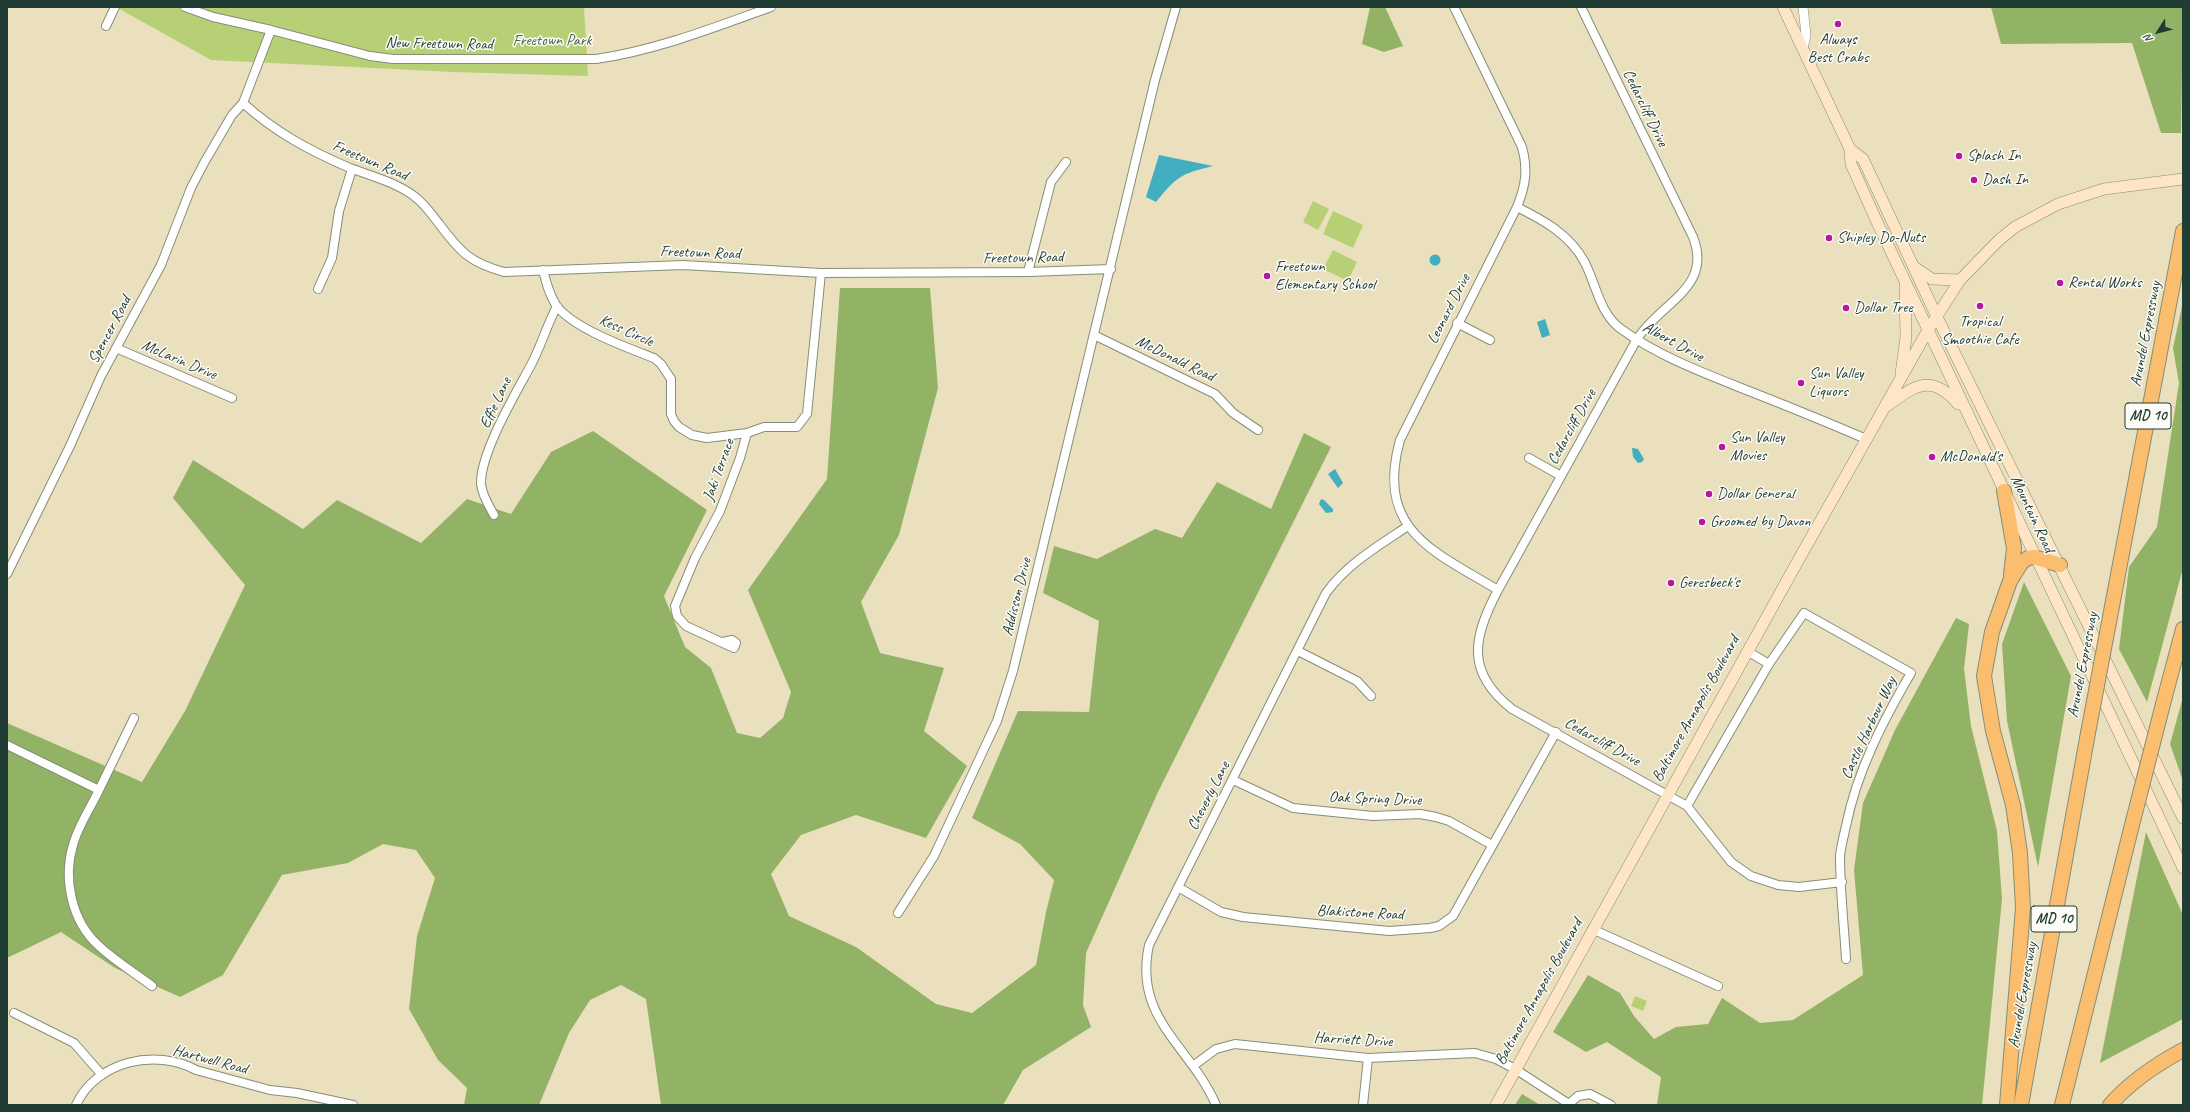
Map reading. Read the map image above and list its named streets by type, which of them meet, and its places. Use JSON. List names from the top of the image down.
{
  "streets": {
    "highway": ["Arundel Expressway", "MD 10"],
    "main road": ["Mountain Road", "Baltimore Annapolis Boulevard"],
    "street": [
      "New Freetown Road",
      "Cedarcliff Drive",
      "Freetown Road",
      "Leonard Drive",
      "Spencer Road",
      "Kess Circle",
      "Albert Drive",
      "McDonald Road",
      "McLarin Drive",
      "Effie Lane",
      "Jaki Terrace",
      "Addisson Drive",
      "Castle Harbour Way",
      "Cheverly Lane",
      "Oak Spring Drive",
      "Blakistone Road",
      "Harriett Drive",
      "Hartwell Road"
    ]
  },
  "crossings": [
    ["Cedarcliff Drive", "Leonard Drive"],
    ["Cedarcliff Drive", "Albert Drive"],
    ["Cedarcliff Drive", "Baltimore Annapolis Boulevard"],
    ["Cedarcliff Drive", "Blakistone Road"],
    ["Freetown Road", "Spencer Road"],
    ["Freetown Road", "Kess Circle"],
    ["Freetown Road", "Jaki Terrace"],
    ["Freetown Road", "Addisson Drive"],
    ["Leonard Drive", "Albert Drive"],
    ["Leonard Drive", "Cheverly Lane"],
    ["Spencer Road", "McLarin Drive"],
    ["Kess Circle", "Effie Lane"],
    ["Kess Circle", "Jaki Terrace"],
    ["Albert Drive", "Baltimore Annapolis Boulevard"],
    ["McDonald Road", "Addisson Drive"],
    ["Mountain Road", "Baltimore Annapolis Boulevard"],
    ["Baltimore Annapolis Boulevard", "Harriett Drive"],
    ["Cheverly Lane", "Oak Spring Drive"],
    ["Cheverly Lane", "Blakistone Road"],
    ["Cheverly Lane", "Harriett Drive"],
    ["Oak Spring Drive", "Blakistone Road"]
  ],
  "parks": ["Freetown Park"],
  "places": [
    "Always Best Crabs",
    "Splash In",
    "Dash In",
    "Shipley Do-Nuts",
    "Freetown Elementary School",
    "Rental Works",
    "Tropical Smoothie Cafe",
    "Dollar Tree",
    "Sun Valley Liquors",
    "Sun Valley Movies",
    "McDonald's",
    "Dollar General",
    "Groomed by Davon",
    "Geresbeck's"
  ],
  "north": "bottom left"
}
